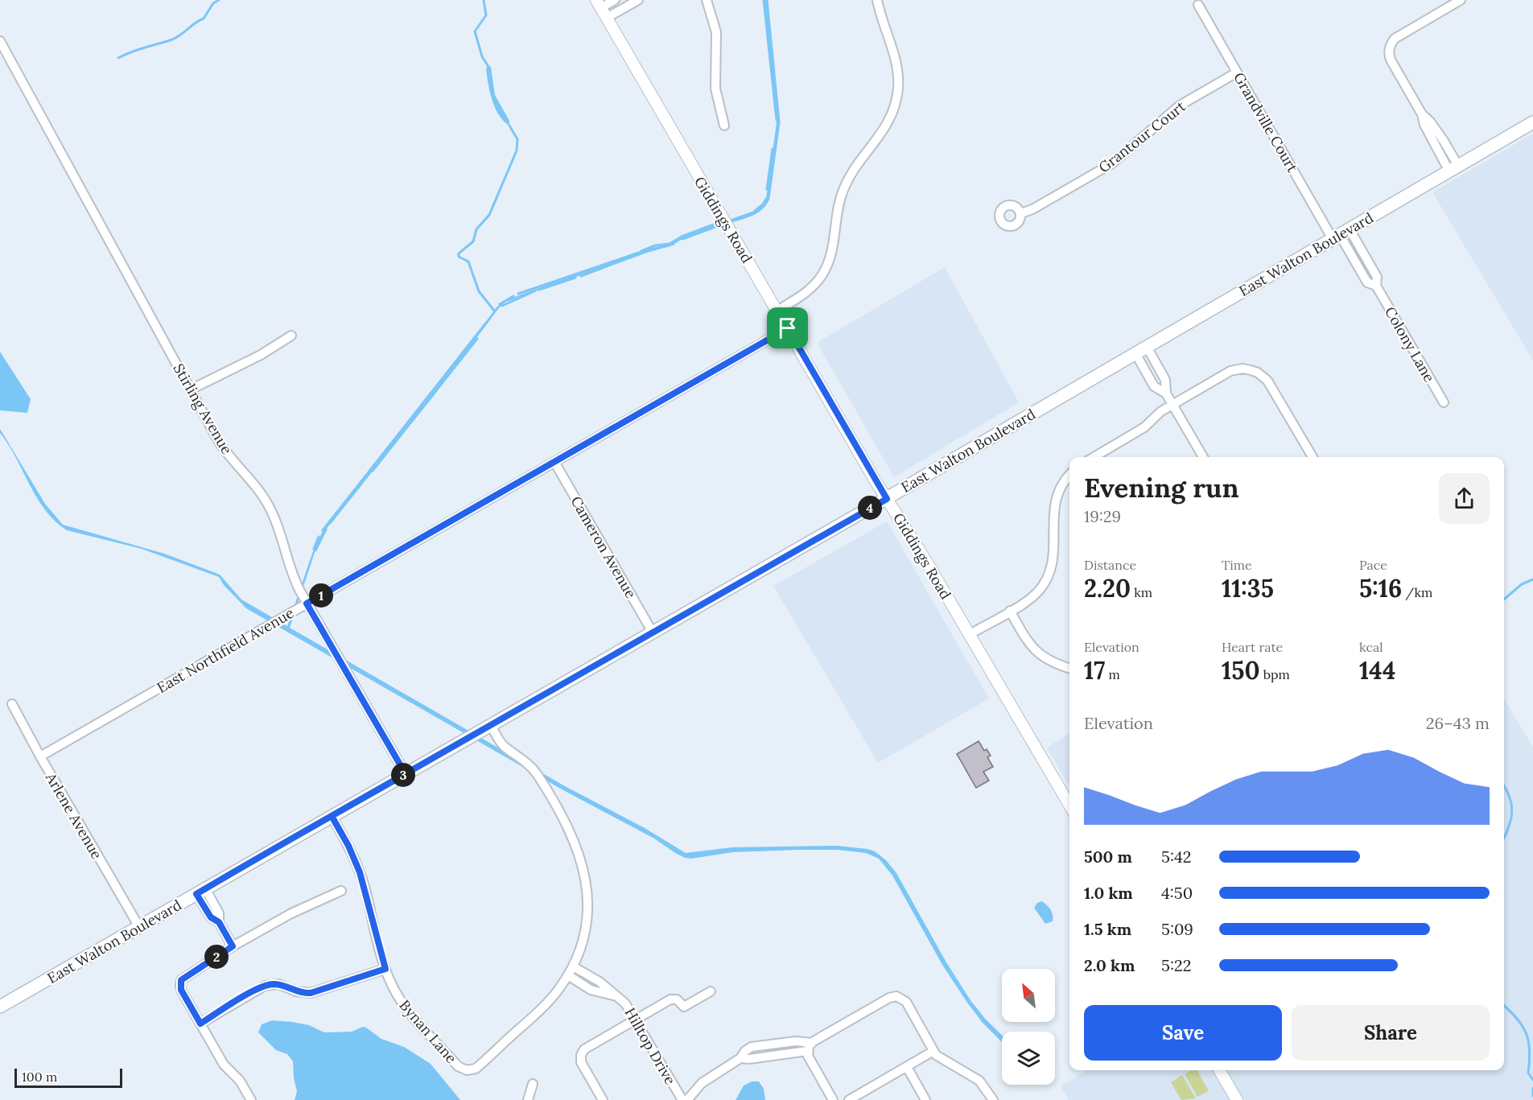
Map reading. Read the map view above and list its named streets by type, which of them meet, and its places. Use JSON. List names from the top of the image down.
{
  "streets": {
    "main road": ["East Walton Boulevard"],
    "street": [
      "Grandville Court",
      "Grantour Court",
      "Giddings Road",
      "Colony Lane",
      "Stirling Avenue",
      "Cameron Avenue",
      "East Northfield Avenue",
      "Arlene Avenue",
      "Bynan Lane",
      "Hilltop Drive"
    ]
  },
  "crossings": [
    ["Grandville Court", "Grantour Court"],
    ["Grandville Court", "East Walton Boulevard"],
    ["Grandville Court", "Colony Lane"],
    ["Giddings Road", "East Walton Boulevard"],
    ["Giddings Road", "East Northfield Avenue"],
    ["East Walton Boulevard", "Colony Lane"],
    ["East Walton Boulevard", "Stirling Avenue"],
    ["East Walton Boulevard", "Cameron Avenue"],
    ["East Walton Boulevard", "Arlene Avenue"],
    ["East Walton Boulevard", "Bynan Lane"],
    ["Stirling Avenue", "East Northfield Avenue"],
    ["Cameron Avenue", "East Northfield Avenue"],
    ["East Northfield Avenue", "Arlene Avenue"],
    ["Bynan Lane", "Hilltop Drive"]
  ],
  "scale_bar": "100 m",
  "north": "top left",
  "page": {
    "heading": ["Evening run", "19:29"],
    "pins": [
      "4",
      "1",
      "3",
      "2"
    ],
    "stats": [
      ["Distance", "2.20 km"],
      ["Time", "11:35"],
      ["Pace", "5:16 /km"],
      ["Elevation", "17 m"],
      ["Heart rate", "150 bpm"],
      ["kcal", "144"]
    ],
    "chart": ["Elevation", "26–43 m"],
    "list": [
      {
        "name": "500 m",
        "note": "5:42"
      },
      {
        "name": "1.0 km",
        "note": "4:50"
      },
      {
        "name": "1.5 km",
        "note": "5:09"
      },
      {
        "name": "2.0 km",
        "note": "5:22"
      }
    ],
    "buttons": ["Save", "Share"],
    "scale": "100 m"
  }
}
